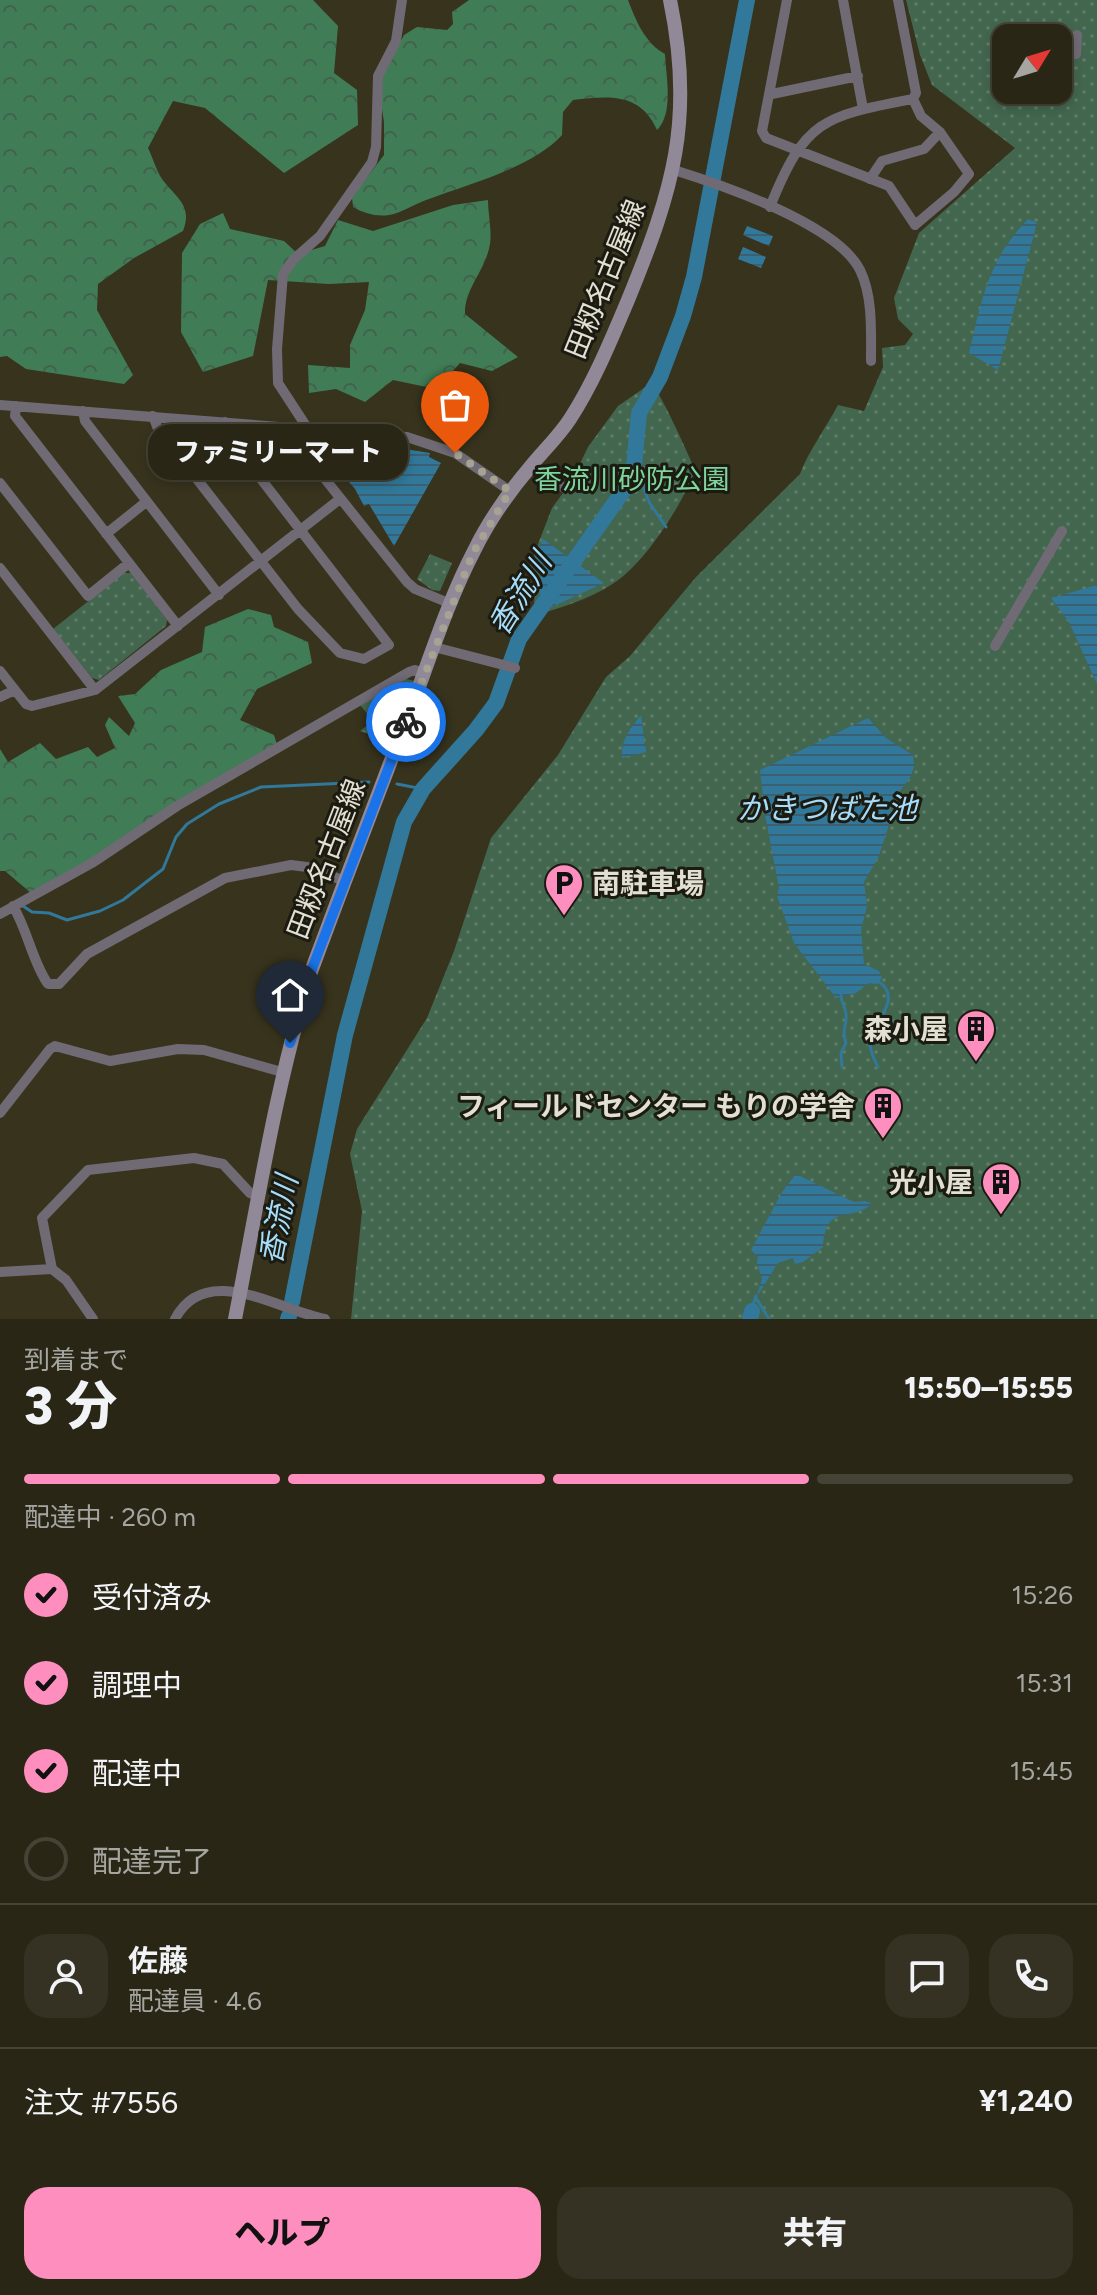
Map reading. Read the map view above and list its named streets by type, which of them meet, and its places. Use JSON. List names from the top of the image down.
{
  "streets": {
    "main road": ["田籾名古屋線"]
  },
  "water": ["香流川", "かきつばた池"],
  "parks": ["香流川砂防公園"],
  "places": {
    "other": ["ファミリーマート"],
    "parking": ["南駐車場"],
    "building": ["森小屋", "フィールドセンター もりの学舎", "光小屋"]
  },
  "north": "top right",
  "page": {
    "bubble": "ファミリーマート",
    "heading": ["3 分", "到着まで", "15:50–15:55"],
    "panel": [
      "佐藤",
      "配達員 · 4.6",
      "注文 #7556",
      "¥1,240"
    ],
    "bar": "配達中 · 260 m",
    "list": [
      ["受付済み", "15:26"],
      ["調理中", "15:31"],
      ["配達中", "15:45"],
      "配達完了"
    ],
    "buttons": ["ヘルプ", "共有"]
  }
}
